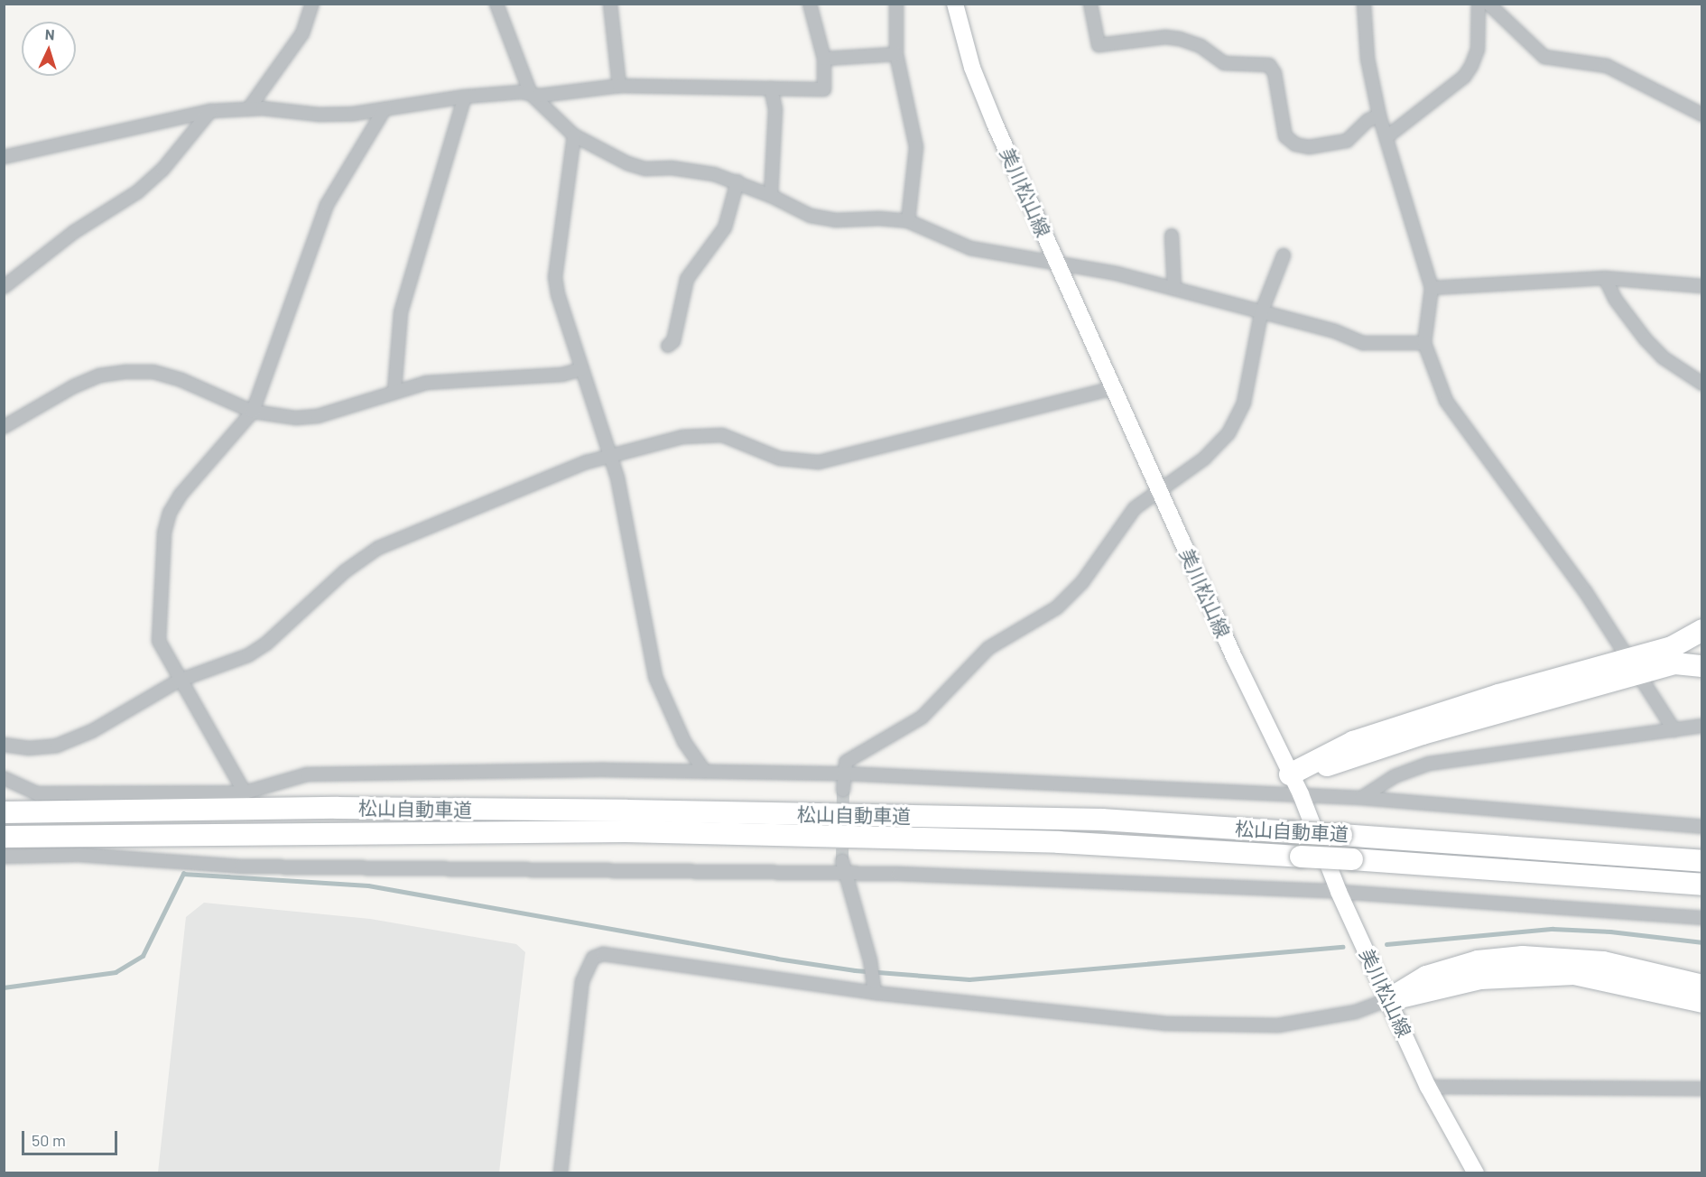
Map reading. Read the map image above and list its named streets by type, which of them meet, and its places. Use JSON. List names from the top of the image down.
{
  "streets": {
    "highway": ["松山自動車道"],
    "main road": ["美川松山線"]
  },
  "scale_bar": "50 m",
  "north": "top"
}
